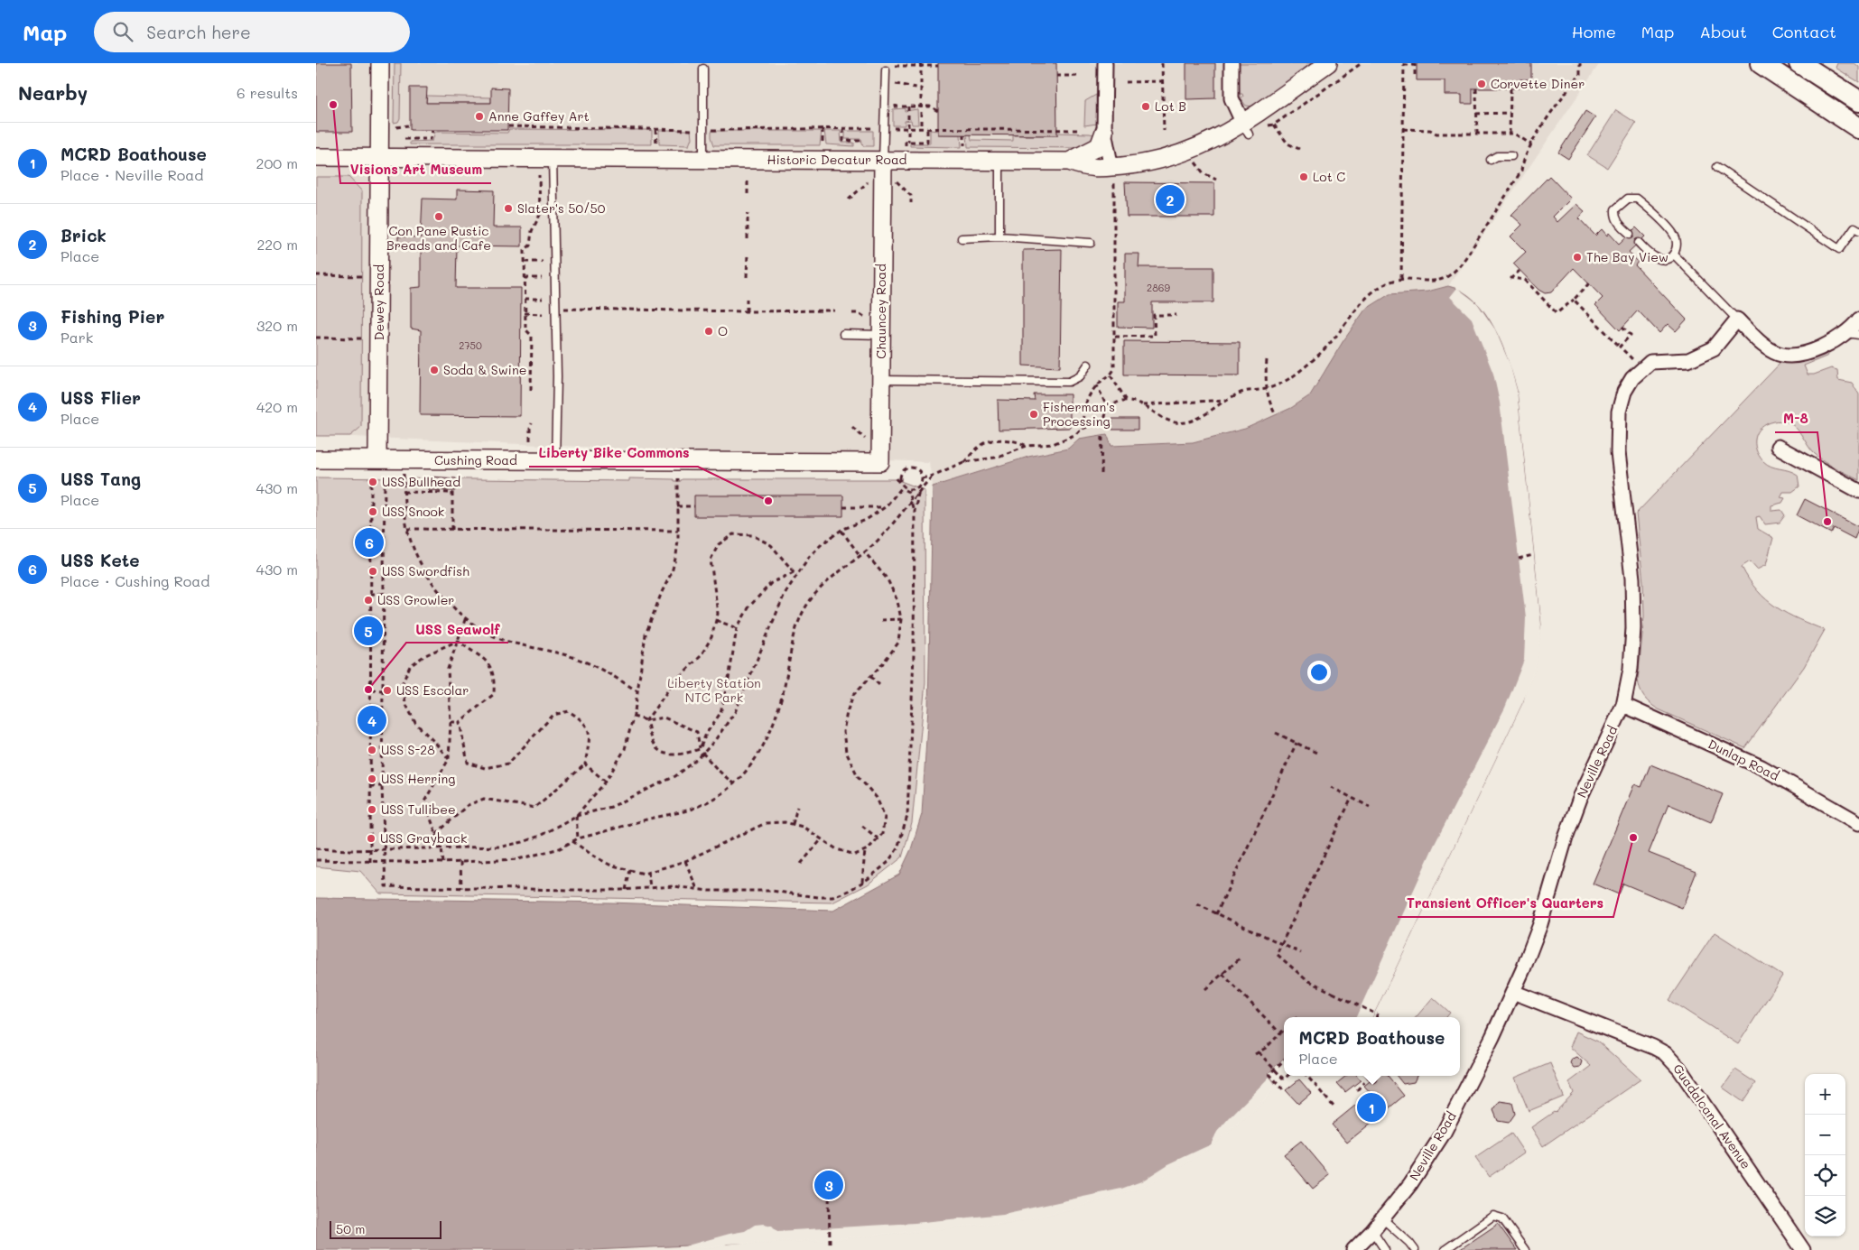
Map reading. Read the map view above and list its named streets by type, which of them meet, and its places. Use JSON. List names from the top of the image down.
{
  "streets": {
    "street": [
      "Historic Decatur Road",
      "Dewey Road",
      "Chauncey Road",
      "Cushing Road",
      "Dunlap Road",
      "Neville Road",
      "Guadalcanal Avenue"
    ]
  },
  "crossings": [
    ["Historic Decatur Road", "Dewey Road"],
    ["Historic Decatur Road", "Chauncey Road"],
    ["Dewey Road", "Cushing Road"],
    ["Chauncey Road", "Cushing Road"],
    ["Dunlap Road", "Neville Road"],
    ["Neville Road", "Guadalcanal Avenue"]
  ],
  "parks": ["Liberty Station NTC Park"],
  "places": [
    "Corvette Diner",
    "Visions Art Museum",
    "Lot B",
    "Anne Gaffey Art",
    "Lot C",
    "Slater's 50/50",
    "Con Pane Rustic Breads and Cafe",
    "The Bay View",
    "O",
    "Soda & Swine",
    "Fisherman's Processing",
    "USS Bullhead",
    "Liberty Bike Commons",
    "USS Snook",
    "M-8",
    "USS Swordfish",
    "USS Growler",
    "USS Seawolf",
    "USS Escolar",
    "USS S-28",
    "USS Herring",
    "USS Tullibee",
    "Transient Officer's Quarters",
    "USS Grayback"
  ],
  "house_numbers": ["2869", "2750"],
  "scale_bar": "50 m",
  "page": {
    "header": "Map",
    "search": "Search here",
    "nav": [
      "Home",
      "Map",
      "About",
      "Contact"
    ],
    "heading": ["Nearby", "6 results"],
    "list": [
      {
        "mark": "1",
        "name": "MCRD Boathouse",
        "note": "Place · Neville Road",
        "value": "200 m"
      },
      {
        "mark": "2",
        "name": "Brick",
        "note": "Place",
        "value": "220 m"
      },
      {
        "mark": "3",
        "name": "Fishing Pier",
        "note": "Park",
        "value": "320 m"
      },
      {
        "mark": "4",
        "name": "USS Flier",
        "note": "Place",
        "value": "420 m"
      },
      {
        "mark": "5",
        "name": "USS Tang",
        "note": "Place",
        "value": "430 m"
      },
      {
        "mark": "6",
        "name": "USS Kete",
        "note": "Place · Cushing Road",
        "value": "430 m"
      }
    ],
    "pins": [
      "2",
      "6",
      "5",
      "4",
      "1",
      "3"
    ],
    "popup": ["MCRD Boathouse", "Place"],
    "map_buttons": ["+", "−"],
    "scale": "50 m"
  }
}
